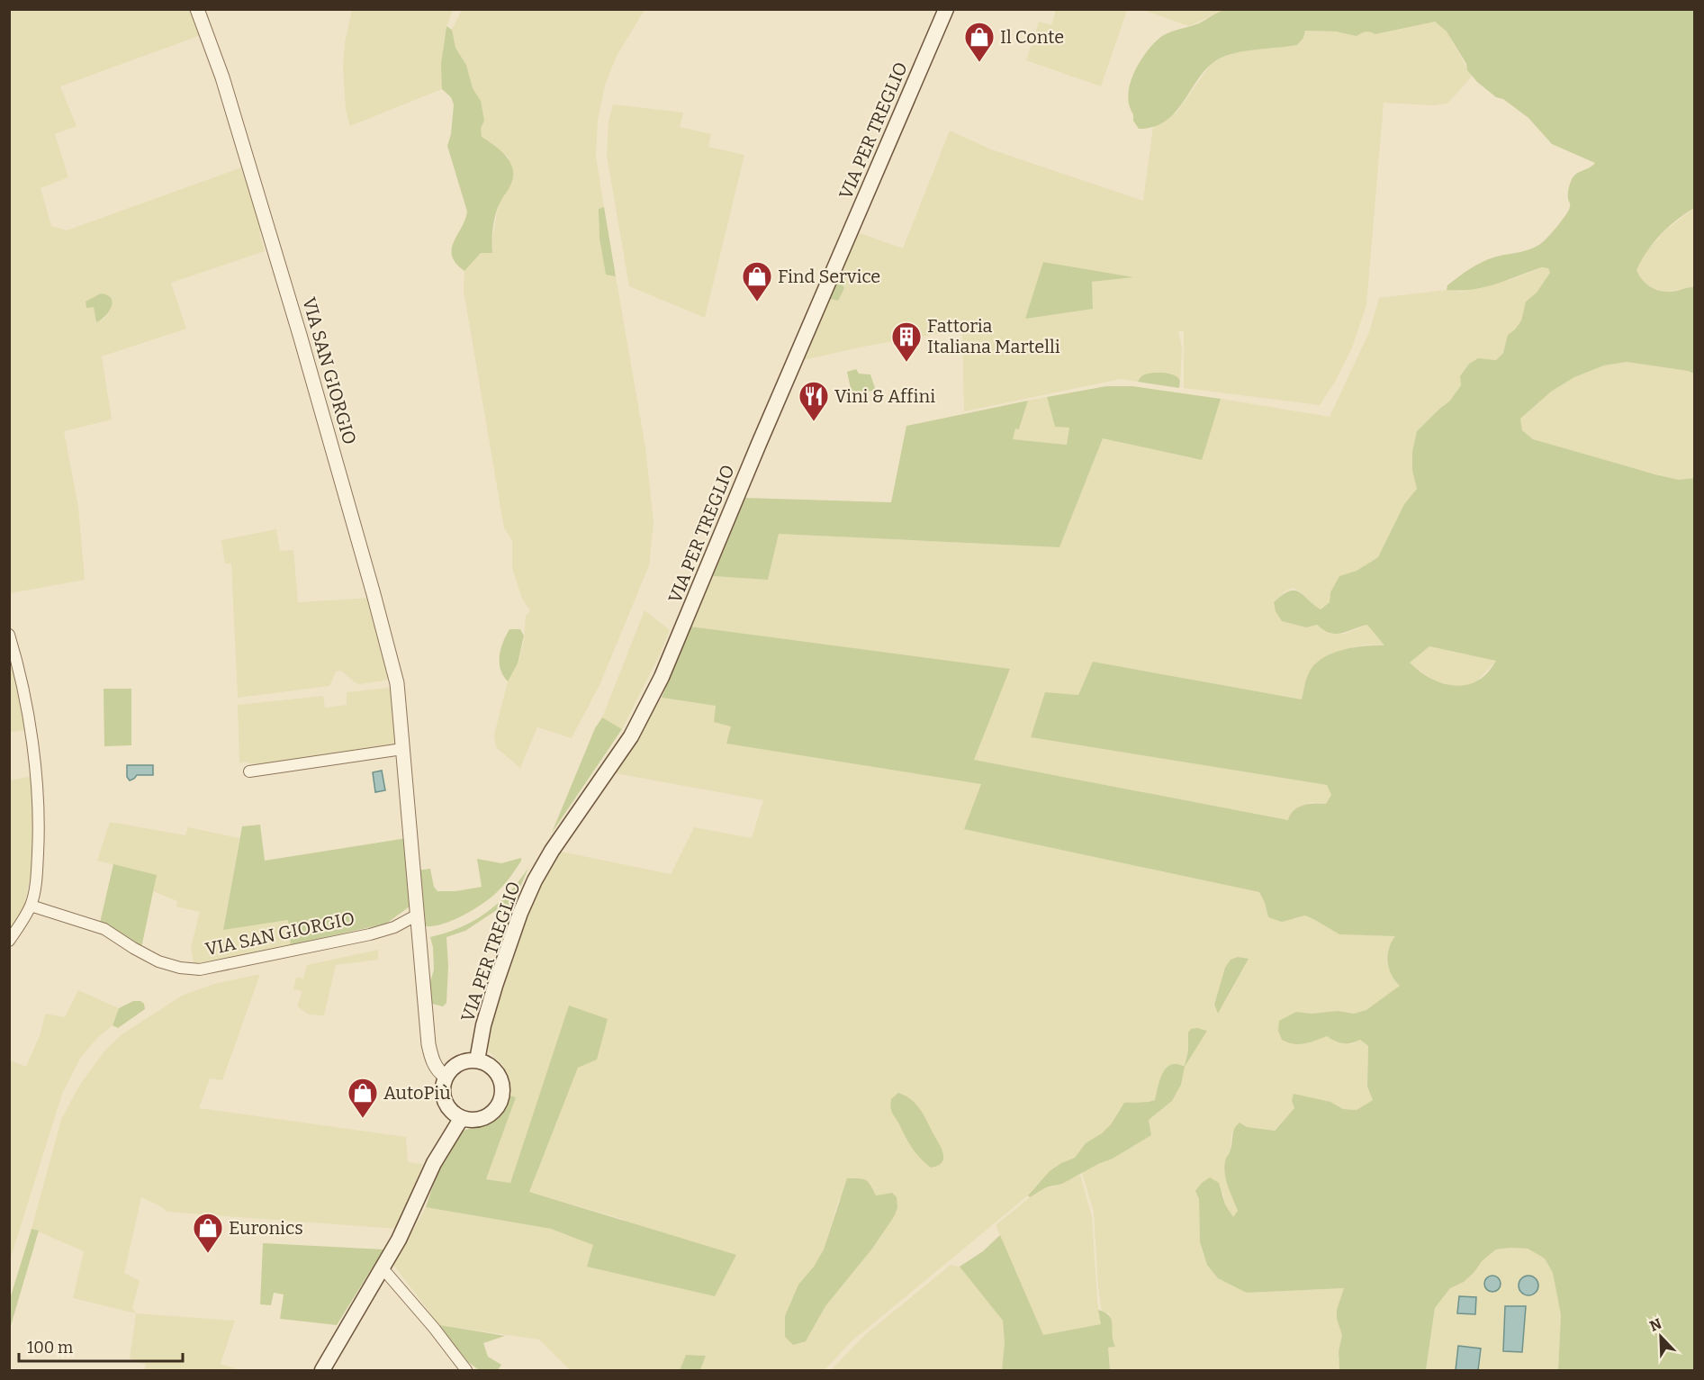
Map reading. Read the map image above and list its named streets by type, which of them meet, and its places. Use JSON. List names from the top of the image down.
{
  "streets": {
    "main road": ["VIA PER TREGLIO"],
    "street": ["VIA SAN GIORGIO"]
  },
  "crossings": [
    ["VIA PER TREGLIO", "VIA SAN GIORGIO"]
  ],
  "places": {
    "shop": [
      "Il Conte",
      "Find Service",
      "AutoPiù",
      "Euronics"
    ],
    "building": ["Fattoria Italiana Martelli"],
    "restaurant": ["Vini & Affini"]
  },
  "scale_bar": "100 m",
  "north": "top left"
}
